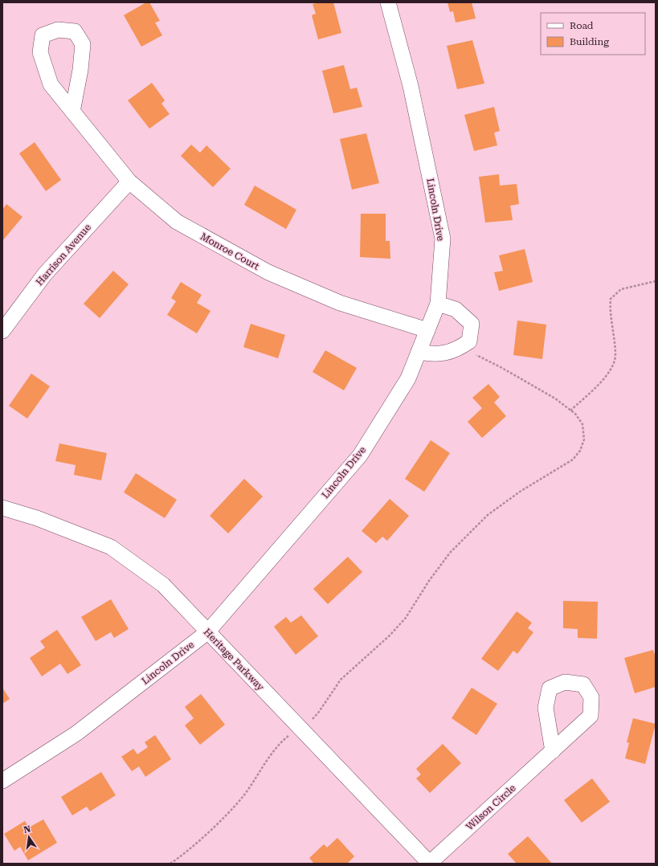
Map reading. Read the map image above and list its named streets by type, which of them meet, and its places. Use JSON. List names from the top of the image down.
{
  "streets": {
    "street": [
      "Lincoln Drive",
      "Monroe Court",
      "Harrison Avenue",
      "Heritage Parkway",
      "Wilson Circle"
    ]
  },
  "crossings": [
    ["Lincoln Drive", "Monroe Court"],
    ["Lincoln Drive", "Heritage Parkway"],
    ["Monroe Court", "Harrison Avenue"],
    ["Heritage Parkway", "Wilson Circle"]
  ],
  "legend": ["Road", "Building"],
  "north": "top"
}
